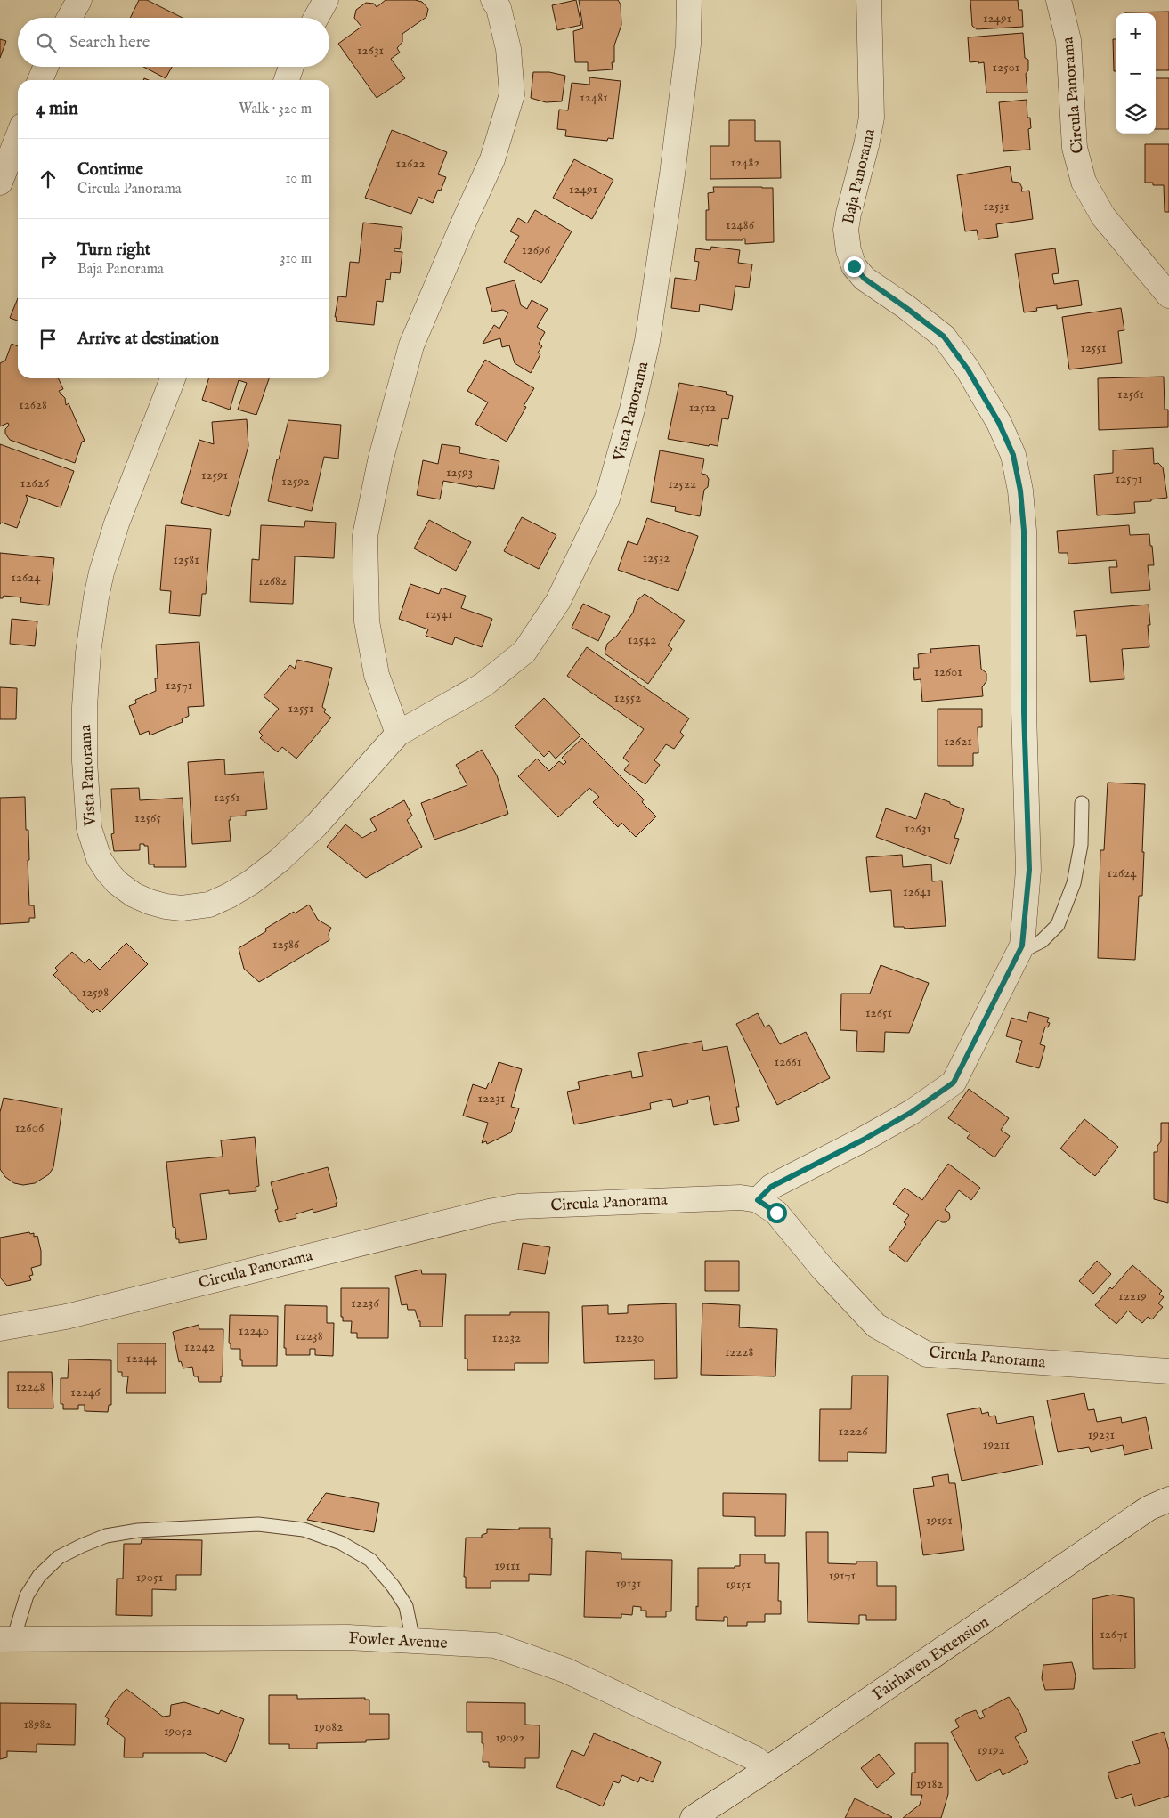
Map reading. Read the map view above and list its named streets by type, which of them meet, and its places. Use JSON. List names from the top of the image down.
{
  "streets": {
    "street": [
      "Circula Panorama",
      "Baja Panorama",
      "Vista Panorama",
      "Fowler Avenue",
      "Fairhaven Extension"
    ]
  },
  "crossings": [
    ["Circula Panorama", "Baja Panorama"],
    ["Fowler Avenue", "Fairhaven Extension"]
  ],
  "house_numbers": [
    "12491",
    "12631",
    "12501",
    "12481",
    "12482",
    "12622",
    "12491",
    "12531",
    "12486",
    "12696",
    "12551",
    "12561",
    "12628",
    "12512",
    "12593",
    "12591",
    "12571",
    "12592",
    "12626",
    "12522",
    "12532",
    "12581",
    "12624",
    "12682",
    "12541",
    "12542",
    "12601",
    "12571",
    "12552",
    "12551",
    "12621",
    "12561",
    "12565",
    "12631",
    "12624",
    "12641",
    "12586",
    "12598",
    "12651",
    "12661",
    "12231",
    "12606",
    "12219",
    "12236",
    "12240",
    "12238",
    "12232",
    "12230",
    "12242",
    "12228",
    "12244",
    "12248",
    "12246",
    "12226",
    "19231",
    "19211",
    "19191",
    "19111",
    "19171",
    "19051",
    "19131",
    "19151",
    "12671",
    "18982",
    "19082",
    "19052",
    "19092",
    "19192",
    "19182"
  ],
  "page": {
    "map_buttons": ["+", "−"],
    "search": "Search here",
    "heading": ["4 min", "Walk · 320 m"],
    "list": [
      ["Continue", "Circula Panorama", "10 m"],
      ["Turn right", "Baja Panorama", "310 m"],
      "Arrive at destination"
    ]
  }
}
